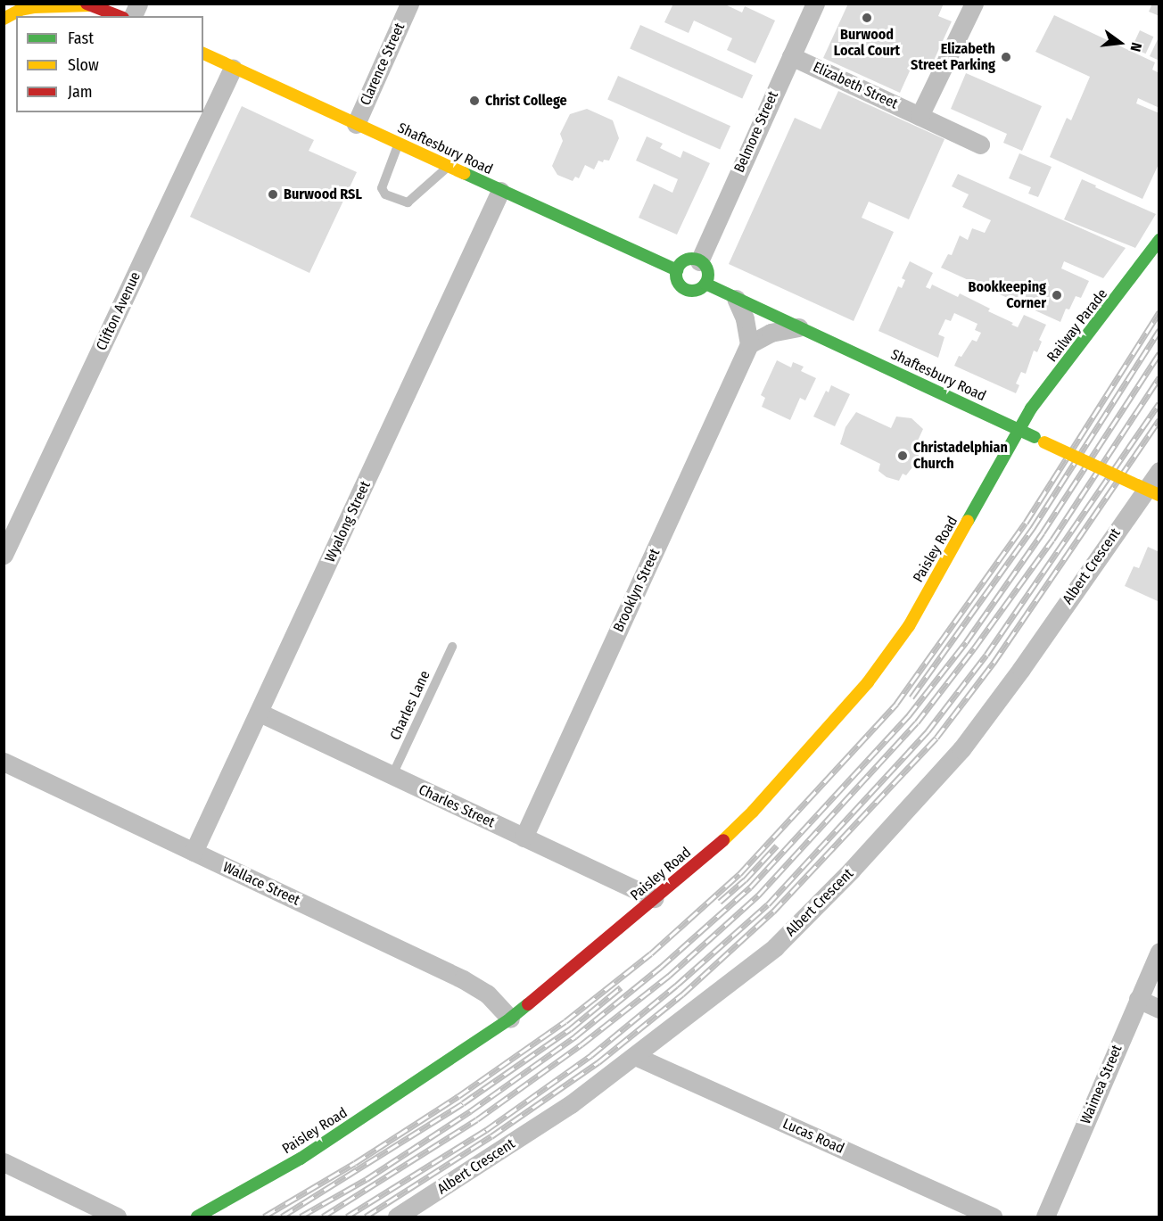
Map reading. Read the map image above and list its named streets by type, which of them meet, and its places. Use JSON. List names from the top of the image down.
{
  "streets": {
    "main road": ["Shaftesbury Road", "Railway Parade", "Paisley Road"],
    "street": [
      "Clarence Street",
      "Elizabeth Street",
      "Belmore Street",
      "Clifton Avenue",
      "Wyalong Street",
      "Albert Crescent",
      "Brooklyn Street",
      "Charles Street",
      "Wallace Street",
      "Waimea Street",
      "Lucas Road"
    ],
    "lane": ["Charles Lane"]
  },
  "crossings": [
    ["Clarence Street", "Shaftesbury Road"],
    ["Elizabeth Street", "Belmore Street"],
    ["Belmore Street", "Shaftesbury Road"],
    ["Shaftesbury Road", "Clifton Avenue"],
    ["Shaftesbury Road", "Railway Parade"],
    ["Shaftesbury Road", "Wyalong Street"],
    ["Shaftesbury Road", "Paisley Road"],
    ["Shaftesbury Road", "Albert Crescent"],
    ["Railway Parade", "Paisley Road"],
    ["Wyalong Street", "Charles Street"],
    ["Wyalong Street", "Wallace Street"],
    ["Paisley Road", "Charles Street"],
    ["Paisley Road", "Wallace Street"],
    ["Albert Crescent", "Lucas Road"],
    ["Brooklyn Street", "Charles Street"],
    ["Charles Lane", "Charles Street"]
  ],
  "places": [
    "Burwood Local Court",
    "Elizabeth Street Parking",
    "Christ College",
    "Burwood RSL",
    "Bookkeeping Corner",
    "Christadelphian Church"
  ],
  "legend": ["Fast", "Slow", "Jam"],
  "north": "right"
}
